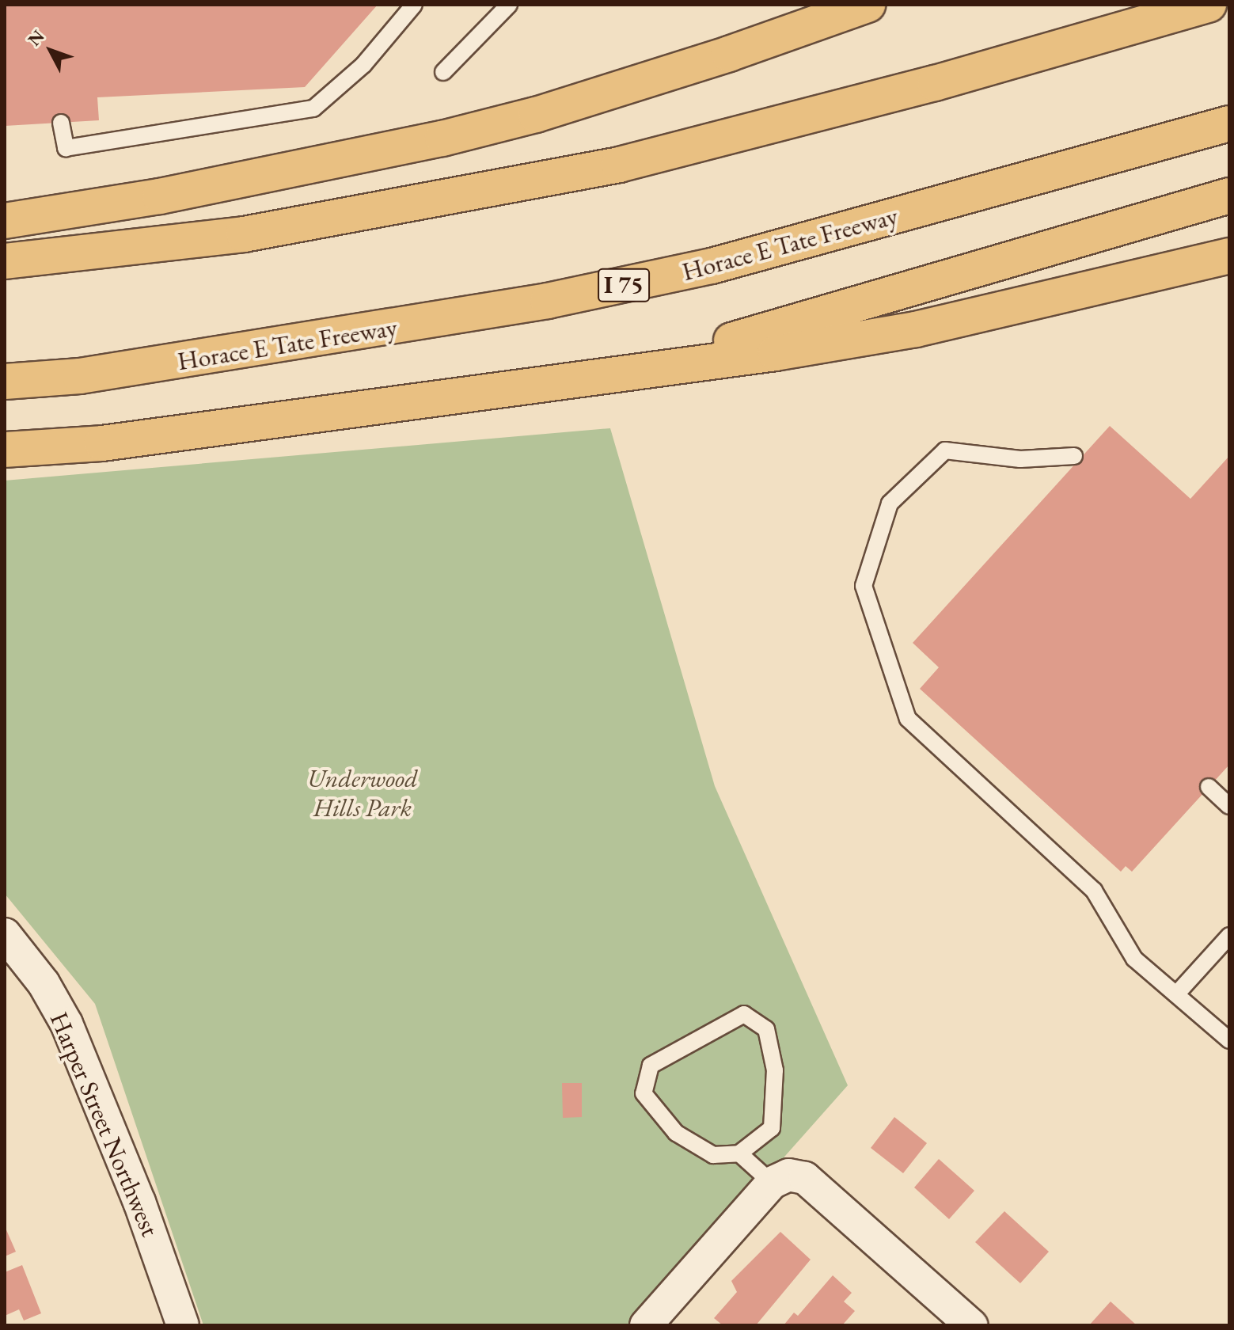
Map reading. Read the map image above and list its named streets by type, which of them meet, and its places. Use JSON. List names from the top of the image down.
{
  "streets": {
    "highway": ["Horace E Tate Freeway", "I 75"],
    "street": ["Harper Street Northwest"]
  },
  "parks": ["Underwood Hills Park"],
  "north": "top left"
}
